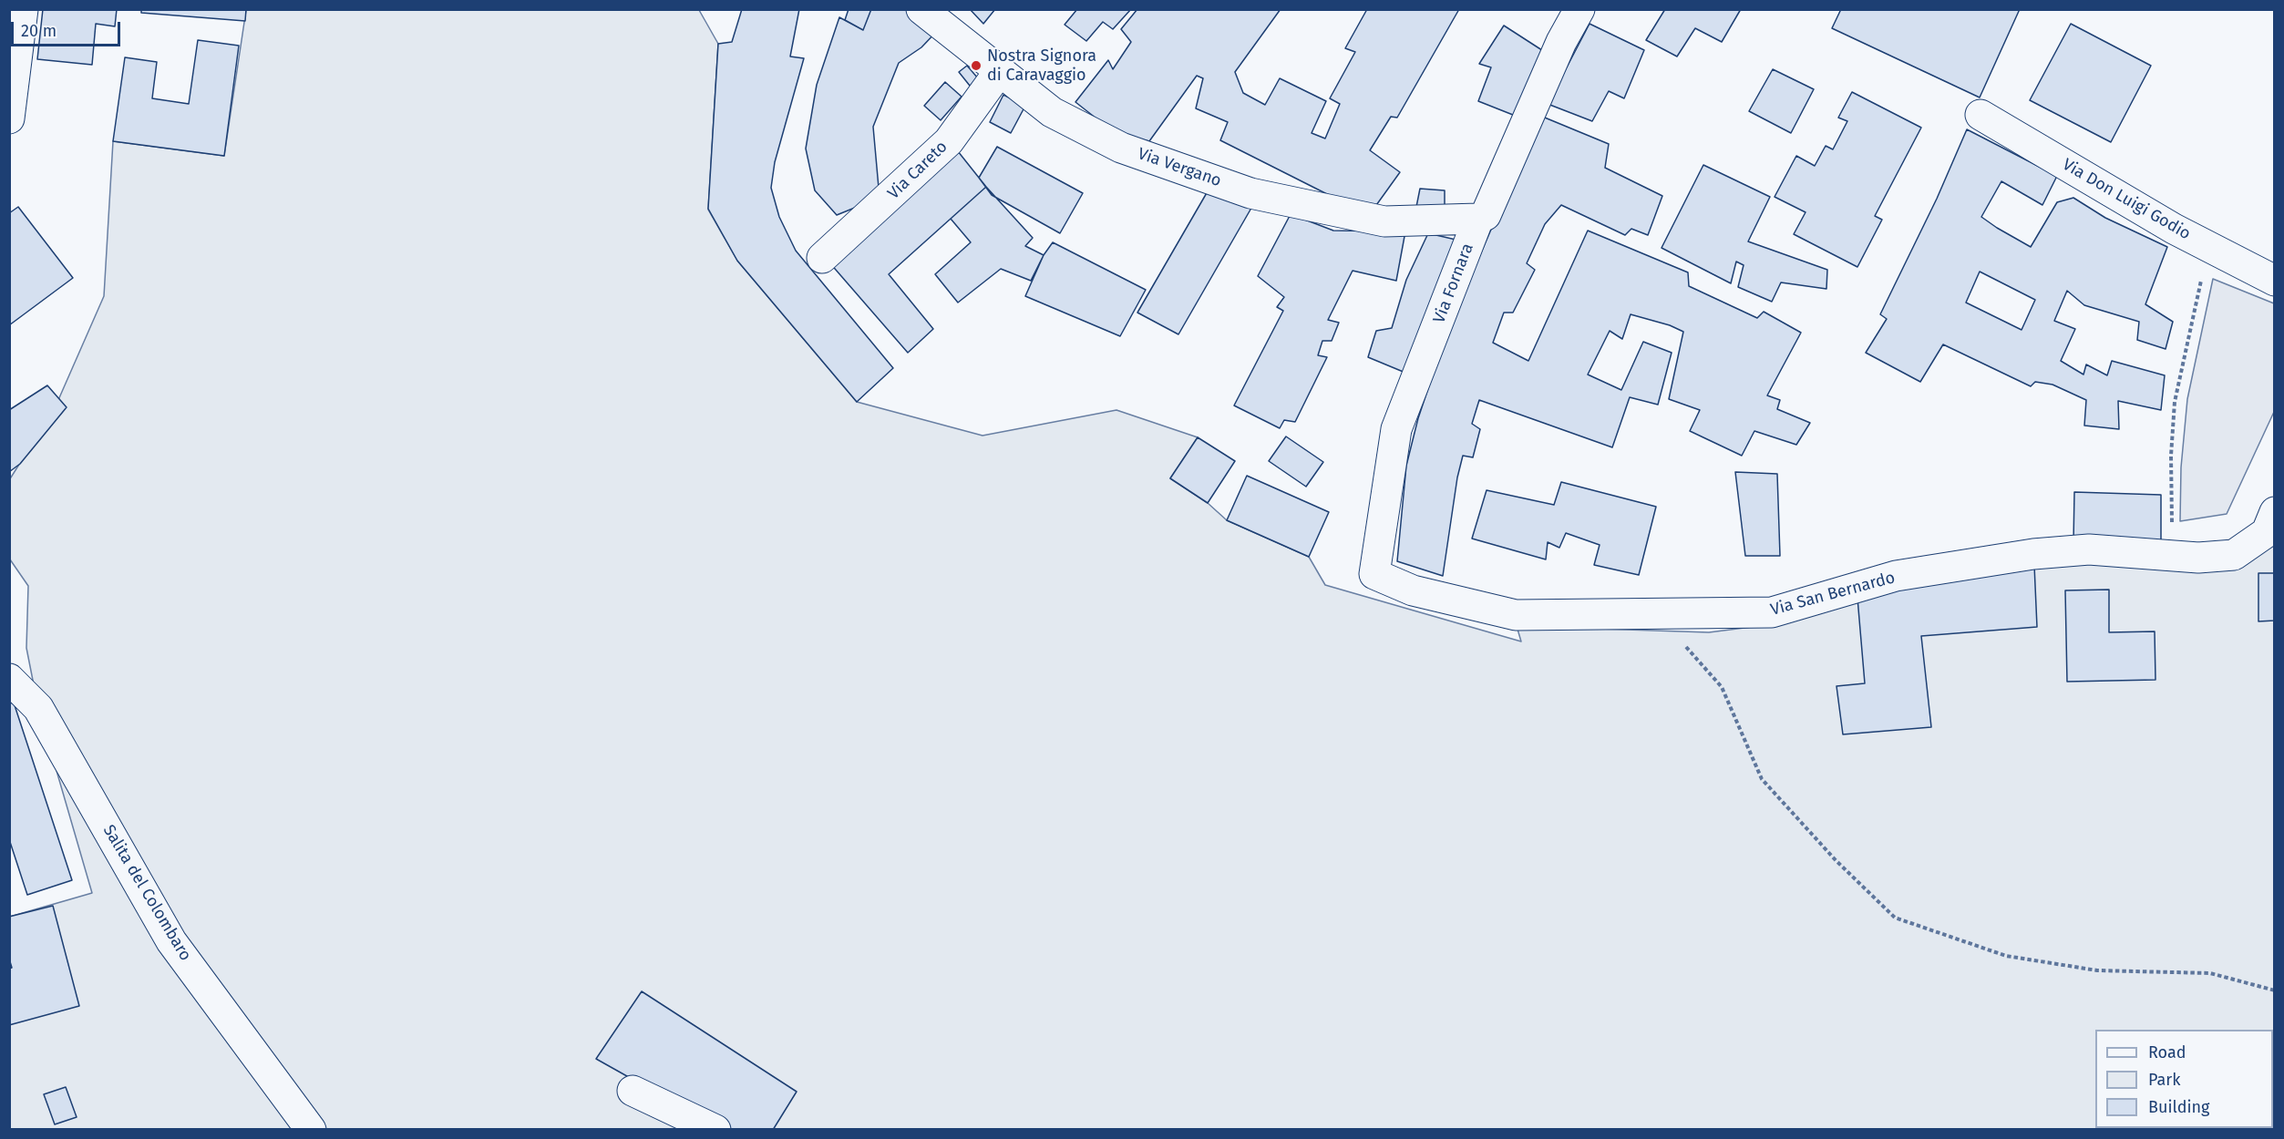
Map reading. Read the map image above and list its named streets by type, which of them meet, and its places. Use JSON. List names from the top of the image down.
{
  "streets": {
    "street": [
      "Via Vergano",
      "Via Careto",
      "Via Don Luigi Godio",
      "Via Fornara",
      "Via San Bernardo",
      "Salita del Colombaro"
    ]
  },
  "crossings": [
    ["Via Vergano", "Via Careto"],
    ["Via Vergano", "Via Fornara"],
    ["Via Fornara", "Via San Bernardo"]
  ],
  "places": ["Nostra Signora di Caravaggio"],
  "legend": ["Road", "Park", "Building"],
  "scale_bar": "20 m"
}
